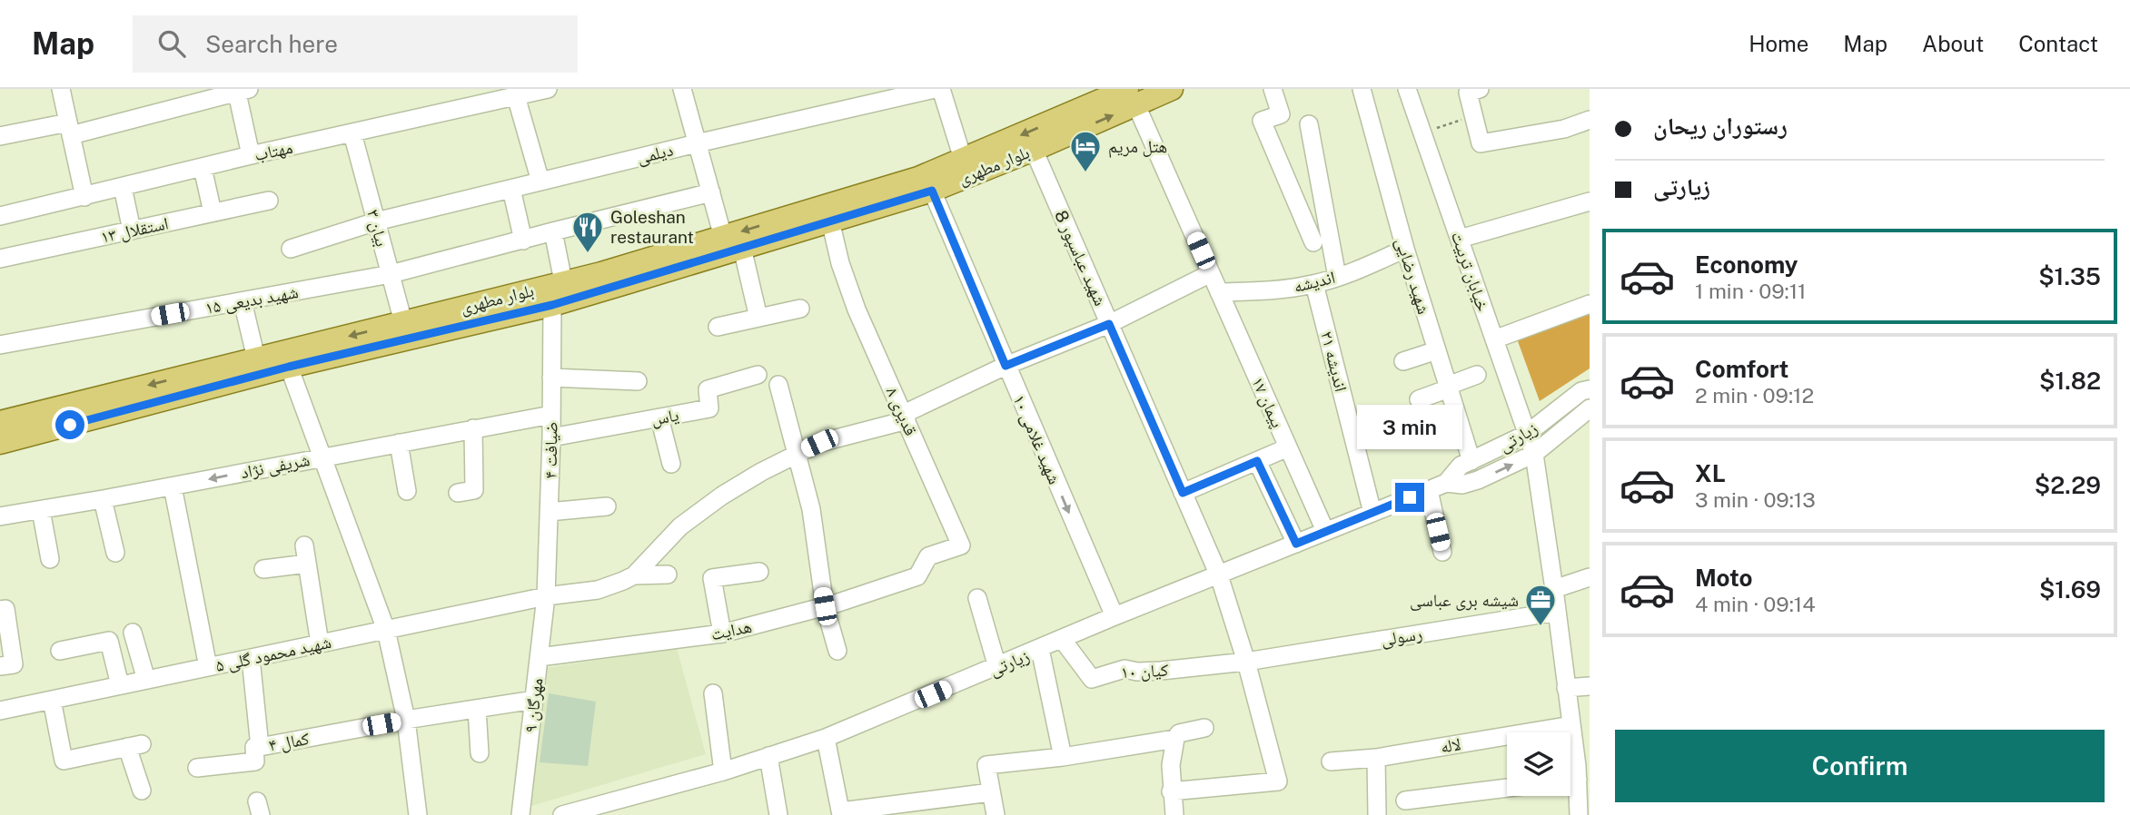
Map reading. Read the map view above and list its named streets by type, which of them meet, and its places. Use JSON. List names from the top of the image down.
{
  "streets": {
    "main road": ["بلوار مطهری"],
    "street": [
      "مهتاب",
      "دیلمی",
      "بیان ۳",
      "استقلال ۱۳",
      "شهید عباسپور 8",
      "خیابان تربیت",
      "شهید رضایی",
      "اندیشه",
      "شهید بدیعی ۱۵",
      "اندیشه ۲۱",
      "پیمان ۱۷",
      "قدیری ۸",
      "یاس",
      "زیارتی",
      "شهید غلامی ۱۰",
      "ضیافت ۴",
      "شریفی نژاد",
      "هدایت",
      "رسولی",
      "شهید محمود گلی ۵",
      "کیان ۱۰",
      "مهرگان ۹",
      "کمال ۴",
      "لاله"
    ]
  },
  "crossings": [
    ["مهتاب", "بیان ۳"],
    ["دیلمی", "بیان ۳"],
    ["بلوار مطهری", "بیان ۳"],
    ["بلوار مطهری", "شهید عباسپور 8"],
    ["بلوار مطهری", "پیمان ۱۷"],
    ["بلوار مطهری", "قدیری ۸"],
    ["بلوار مطهری", "شهید غلامی ۱۰"],
    ["بلوار مطهری", "ضیافت ۴"],
    ["بیان ۳", "شهید بدیعی ۱۵"],
    ["شهید عباسپور 8", "زیارتی"],
    ["شهید عباسپور 8", "رسولی"],
    ["شهید عباسپور 8", "کیان ۱۰"],
    ["خیابان تربیت", "زیارتی"],
    ["خیابان تربیت", "رسولی"],
    ["خیابان تربیت", "لاله"],
    ["شهید رضایی", "اندیشه"],
    ["شهید رضایی", "زیارتی"],
    ["اندیشه", "اندیشه ۲۱"],
    ["اندیشه", "پیمان ۱۷"],
    ["اندیشه ۲۱", "زیارتی"],
    ["پیمان ۱۷", "زیارتی"],
    ["قدیری ۸", "هدایت"],
    ["یاس", "ضیافت ۴"],
    ["زیارتی", "شهید غلامی ۱۰"],
    ["زیارتی", "کیان ۱۰"],
    ["ضیافت ۴", "شریفی نژاد"],
    ["ضیافت ۴", "شهید محمود گلی ۵"],
    ["ضیافت ۴", "مهرگان ۹"],
    ["هدایت", "مهرگان ۹"],
    ["رسولی", "کیان ۱۰"],
    ["شهید محمود گلی ۵", "مهرگان ۹"],
    ["شهید محمود گلی ۵", "کمال ۴"],
    ["مهرگان ۹", "کمال ۴"]
  ],
  "one_way": ["شهید غلامی ۱۰"],
  "places": {
    "hotel": ["هتل مریم"],
    "restaurant": ["Goleshan restaurant"],
    "office": ["شیشه بری عباسی"]
  },
  "page": {
    "header": "Map",
    "search": "Search here",
    "nav": [
      "Home",
      "Map",
      "About",
      "Contact"
    ],
    "banner": ["رستوران ریحان", "زیارتی"],
    "list": [
      {
        "name": "Economy",
        "note": "1 min · 09:11",
        "value": "$1.35"
      },
      {
        "name": "Comfort",
        "note": "2 min · 09:12",
        "value": "$1.82"
      },
      {
        "name": "XL",
        "note": "3 min · 09:13",
        "value": "$2.29"
      },
      {
        "name": "Moto",
        "note": "4 min · 09:14",
        "value": "$1.69"
      }
    ],
    "bubble": "3 min",
    "buttons": "Confirm"
  }
}
